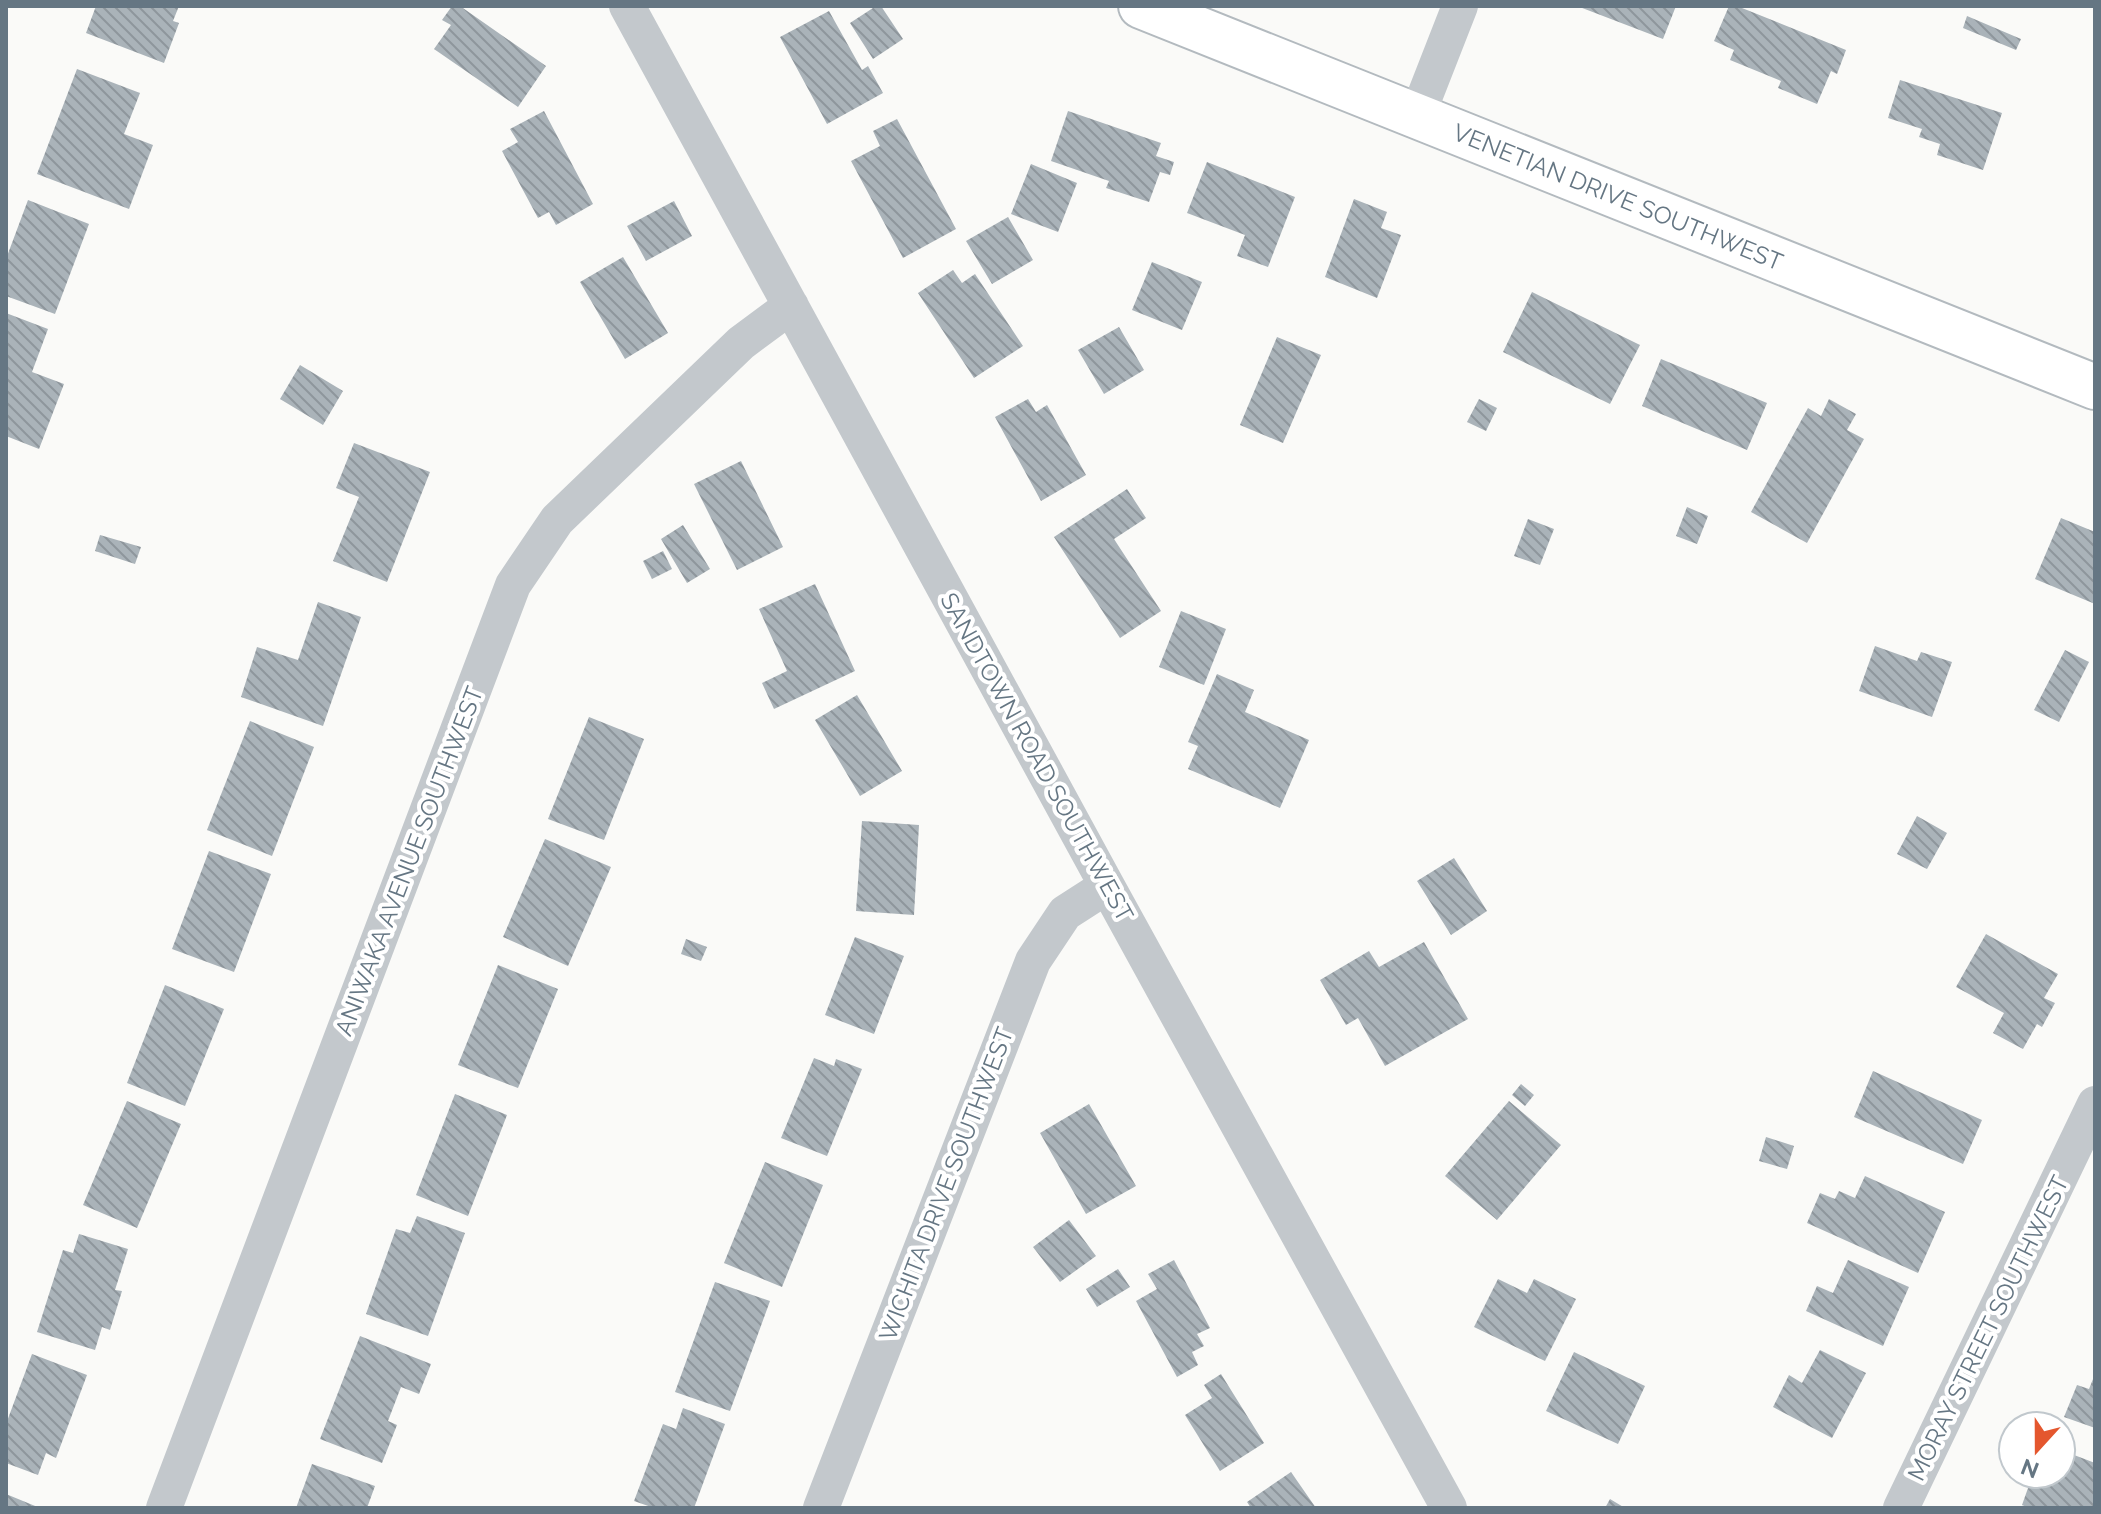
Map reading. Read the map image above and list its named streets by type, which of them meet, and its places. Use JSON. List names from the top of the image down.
{
  "streets": {
    "street": [
      "VENETIAN DRIVE SOUTHWEST",
      "SANDTOWN ROAD SOUTHWEST",
      "ANIWAKA AVENUE SOUTHWEST",
      "WICHITA DRIVE SOUTHWEST",
      "MORAY STREET SOUTHWEST"
    ]
  },
  "crossings": [
    ["SANDTOWN ROAD SOUTHWEST", "ANIWAKA AVENUE SOUTHWEST"],
    ["SANDTOWN ROAD SOUTHWEST", "WICHITA DRIVE SOUTHWEST"]
  ],
  "north": "bottom"
}
